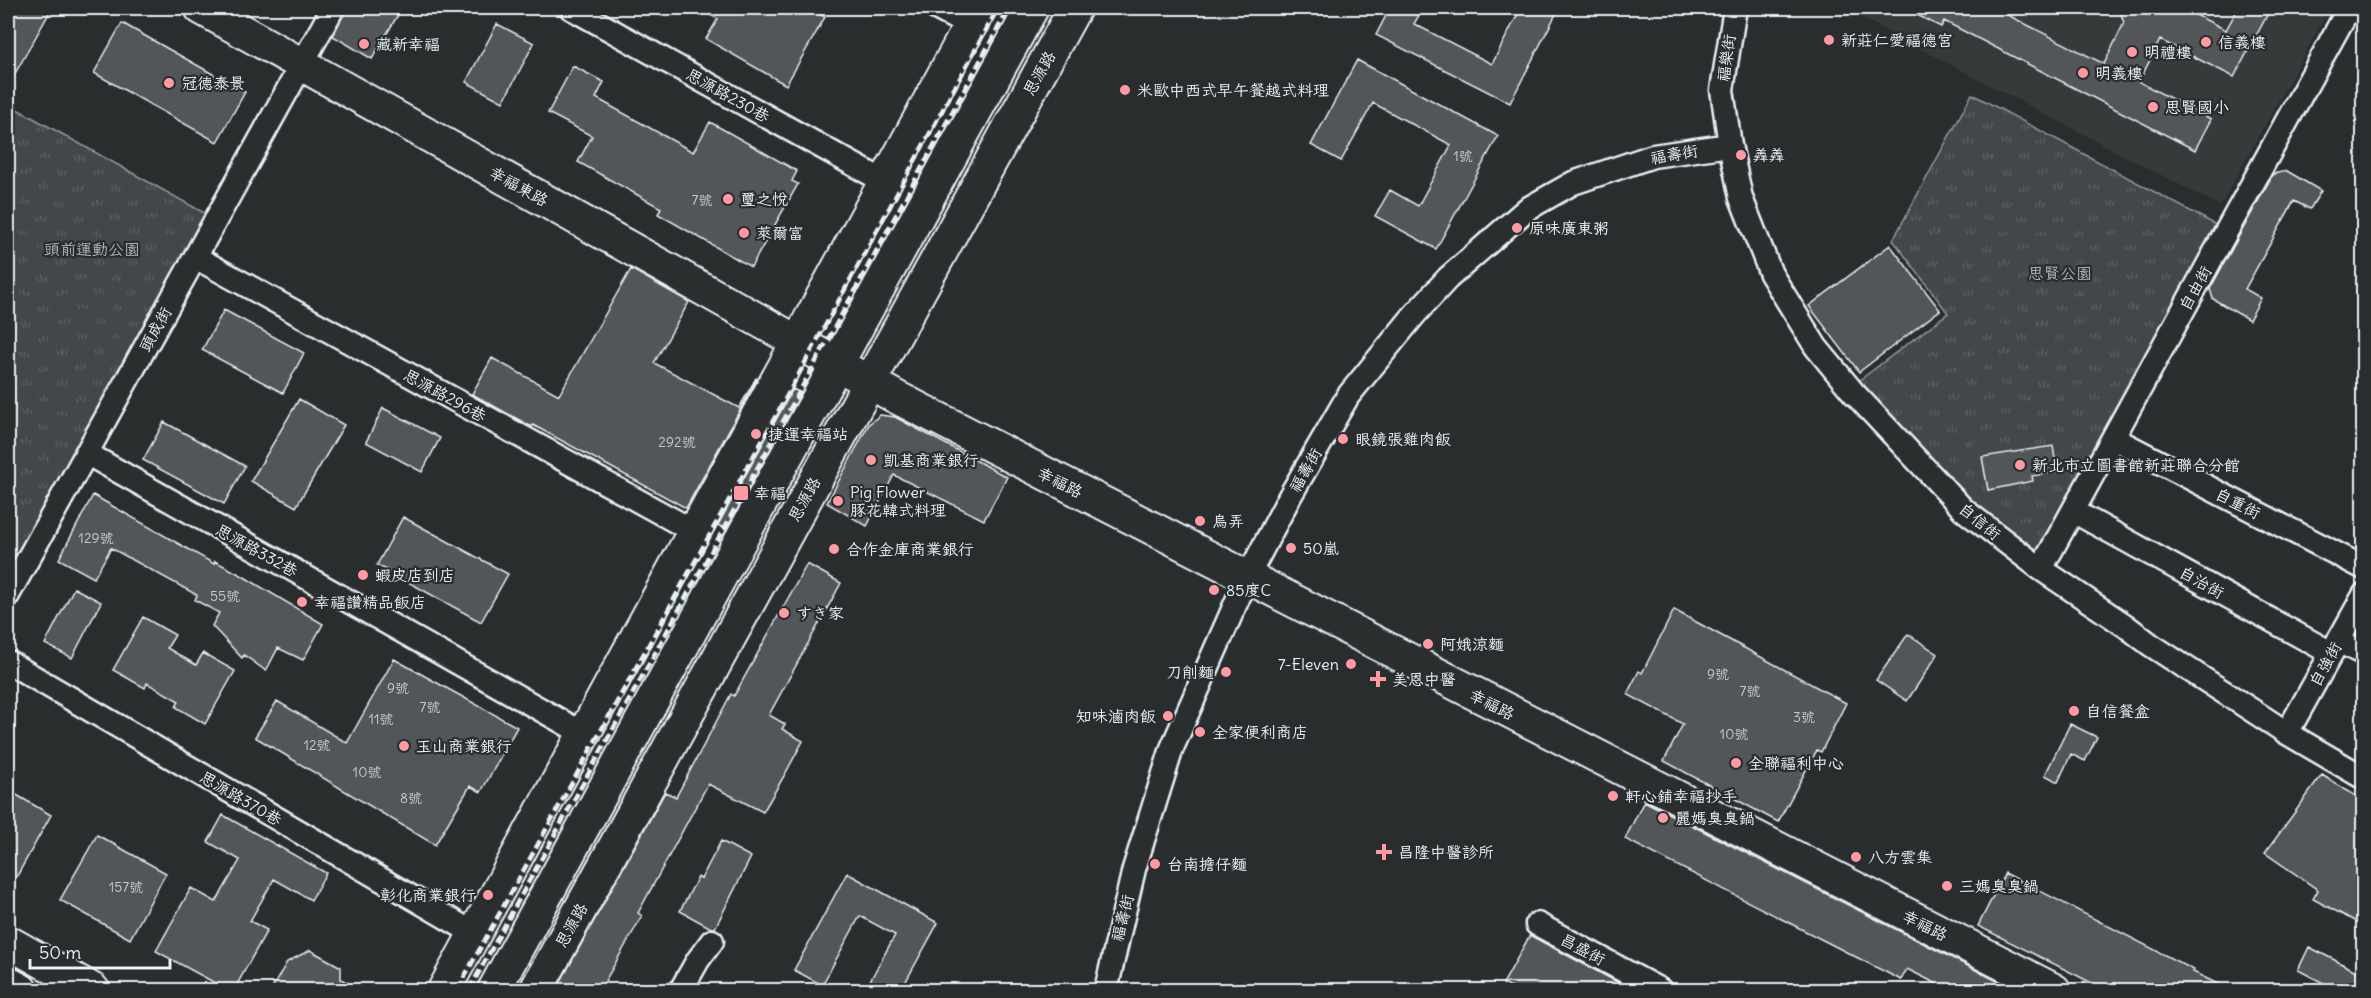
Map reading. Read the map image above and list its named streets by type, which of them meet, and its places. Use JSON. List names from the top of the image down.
{
  "streets": {
    "main road": ["思源路", "幸福東路", "幸福路"],
    "street": [
      "福樂街",
      "思源路230巷",
      "福壽街",
      "自由街",
      "頭成街",
      "思源路296巷",
      "自重街",
      "自信街",
      "思源路332巷",
      "自治街",
      "自強街",
      "思源路370巷",
      "昌盛街"
    ]
  },
  "crossings": [
    ["福樂街", "福壽街"],
    ["福樂街", "自信街"],
    ["思源路", "幸福路"],
    ["福壽街", "幸福路"],
    ["福壽街", "自信街"],
    ["幸福東路", "頭成街"],
    ["幸福東路", "幸福路"],
    ["自由街", "自重街"],
    ["自由街", "自信街"],
    ["自由街", "自治街"],
    ["頭成街", "思源路296巷"],
    ["頭成街", "思源路332巷"],
    ["自信街", "自強街"],
    ["自治街", "自強街"]
  ],
  "parks": ["頭前運動公園", "思賢公園"],
  "places": {
    "other": [
      "新莊仁愛福德宮",
      "信義樓",
      "藏新幸福",
      "明禮樓",
      "明義樓",
      "冠德泰景",
      "米歐中西式早午餐越式料理",
      "思賢國小",
      "羴羴",
      "璽之悅",
      "原味廣東粥",
      "萊爾富",
      "捷運幸福站",
      "眼鏡張雞肉飯",
      "凱基商業銀行",
      "新北市立圖書館新莊聯合分館",
      "Pig Flower 豚花韓式料理",
      "烏弄",
      "50嵐",
      "合作金庫商業銀行",
      "蝦皮店到店",
      "85度C",
      "幸福讚精品飯店",
      "すき家",
      "阿娥涼麵",
      "7-Eleven",
      "刀削麵",
      "自信餐盒",
      "知味滷肉飯",
      "全家便利商店",
      "玉山商業銀行",
      "全聯福利中心",
      "軒心鋪幸福抄手",
      "麗媽臭臭鍋",
      "八方雲集",
      "台南擔仔麵",
      "三媽臭臭鍋",
      "彰化商業銀行"
    ],
    "transit": ["幸福"],
    "health": ["美恩中醫", "昌隆中醫診所"]
  },
  "house_numbers": [
    "1號",
    "7號",
    "292號",
    "129號",
    "55號",
    "9號",
    "9號",
    "7號",
    "7號",
    "3號",
    "11號",
    "10號",
    "12號",
    "10號",
    "8號",
    "157號"
  ],
  "scale_bar": "50 m"
}
